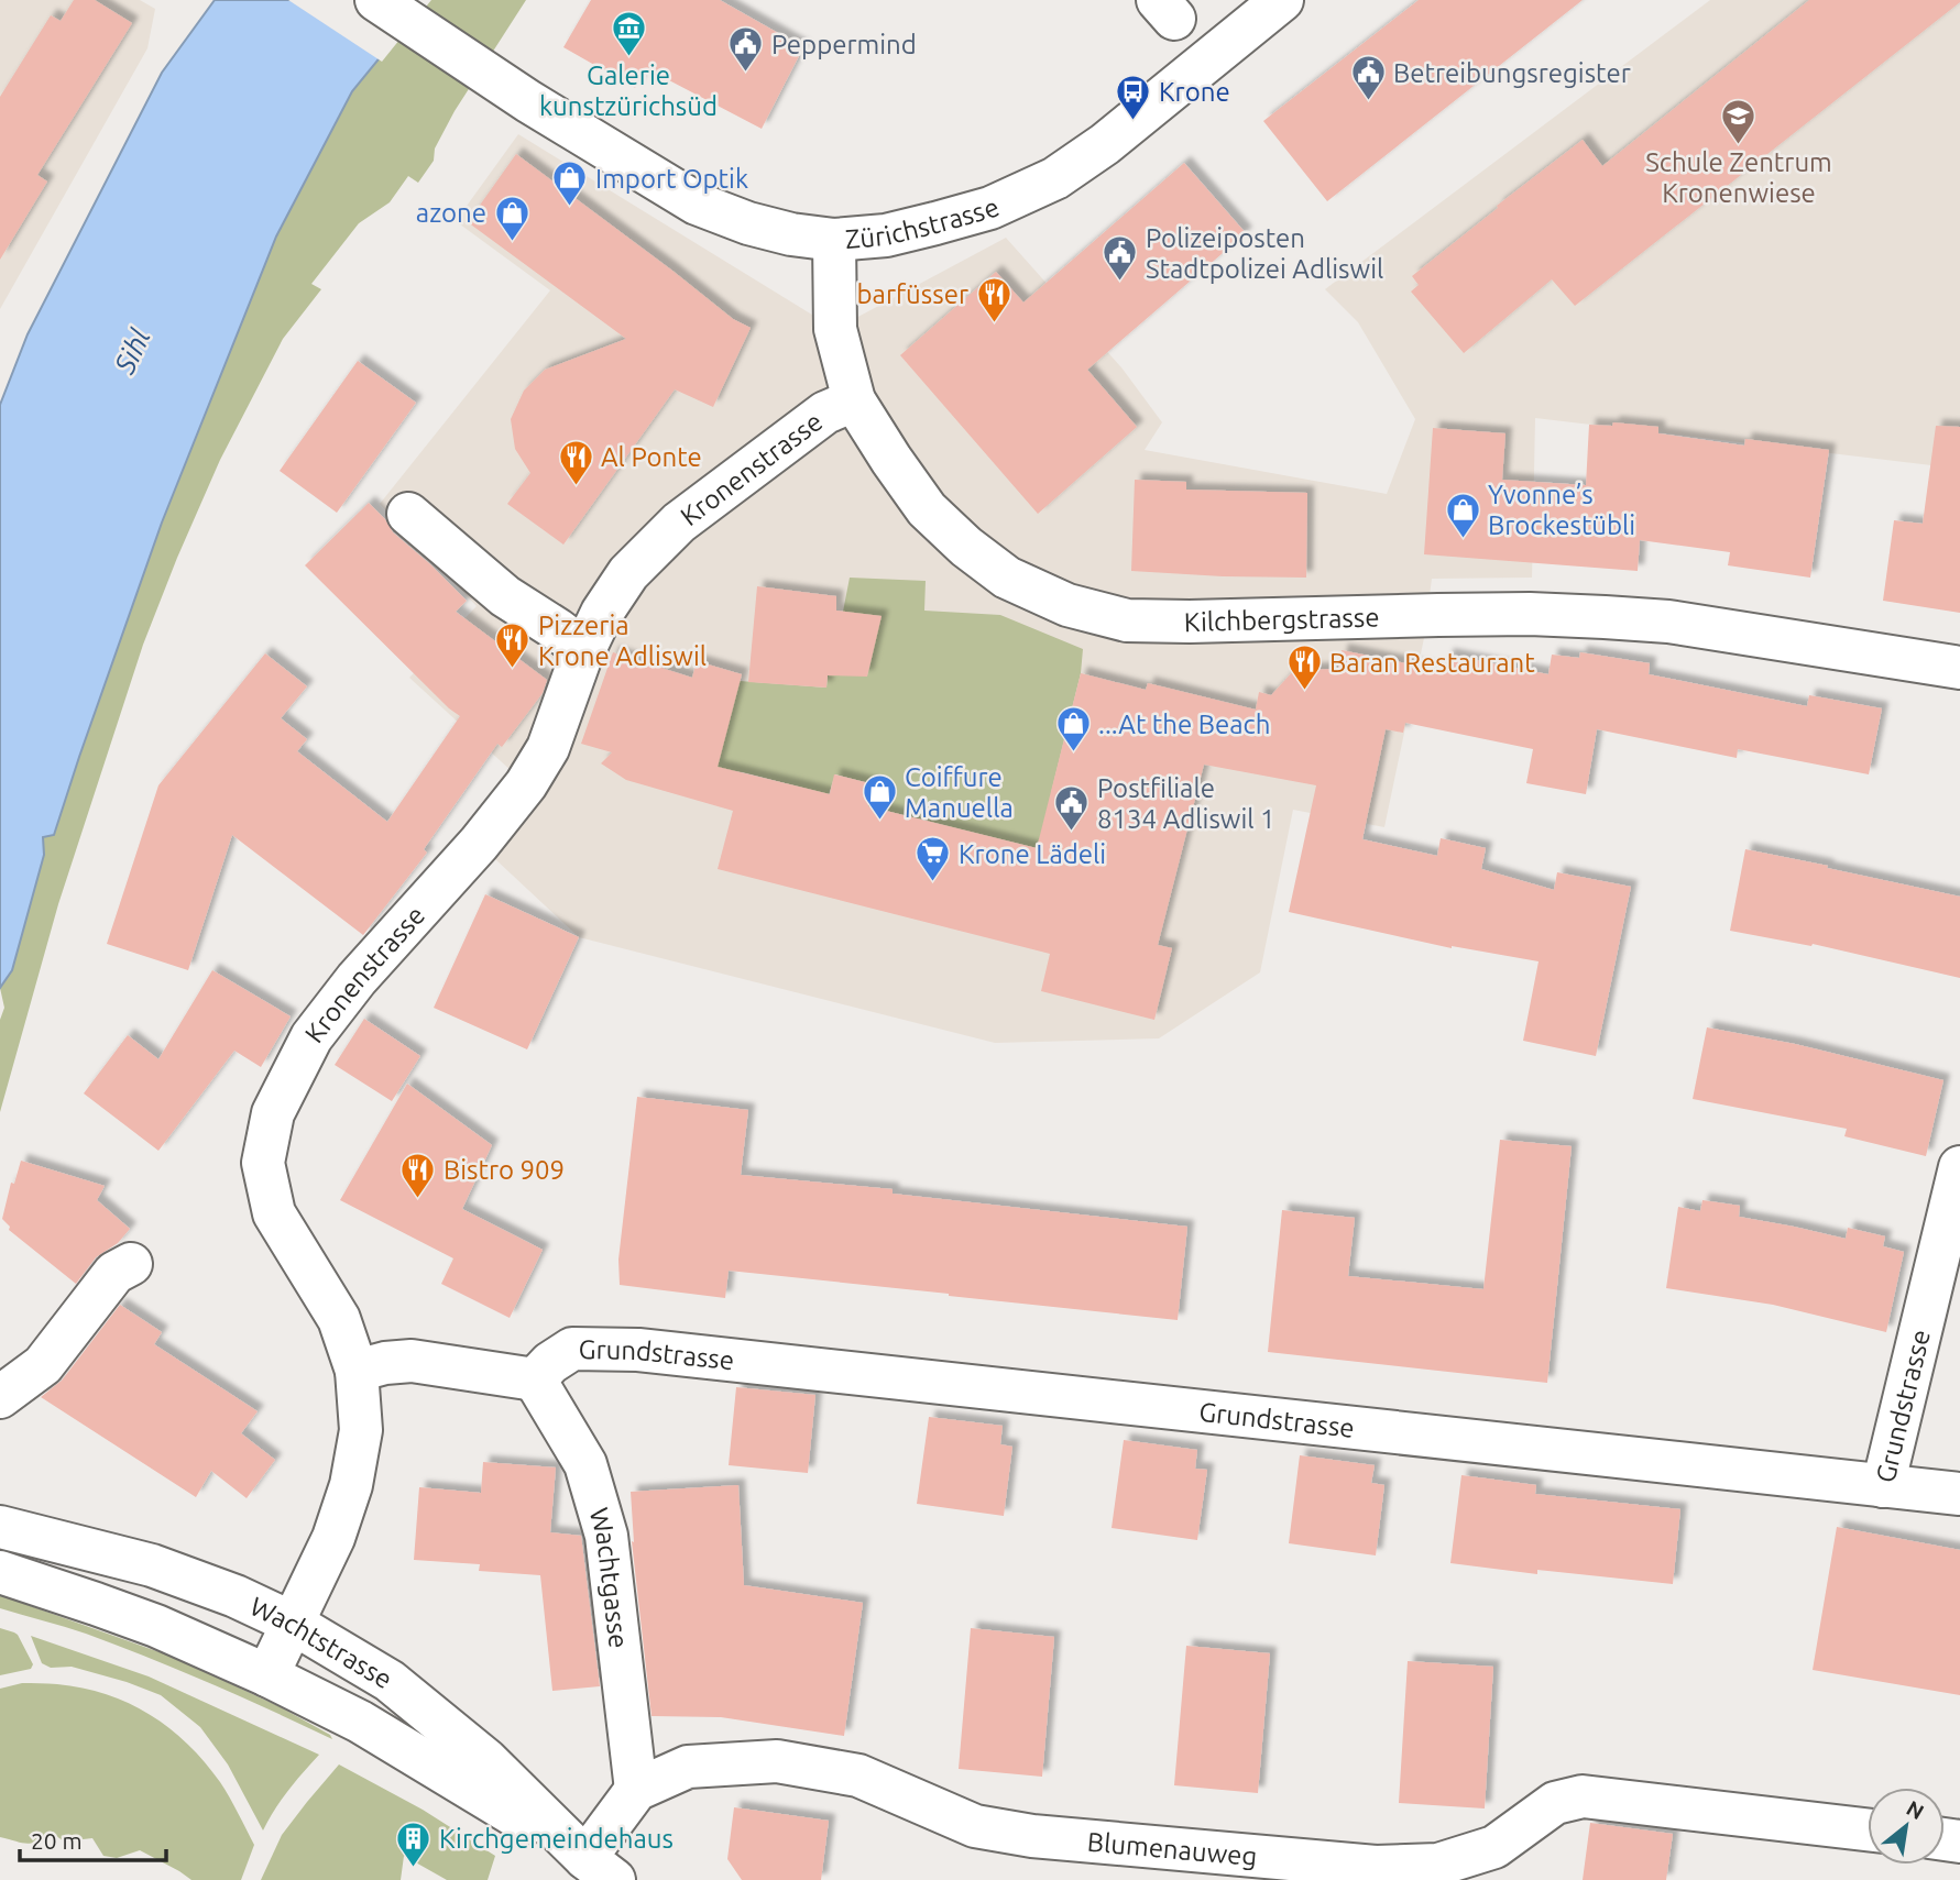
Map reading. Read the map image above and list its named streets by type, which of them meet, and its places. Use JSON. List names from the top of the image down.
{
  "streets": {
    "street": [
      "Zürichstrasse",
      "Kronenstrasse",
      "Kilchbergstrasse",
      "Grundstrasse",
      "Wachtgasse",
      "Wachtstrasse",
      "Blumenauweg"
    ]
  },
  "crossings": [
    ["Zürichstrasse", "Kilchbergstrasse"],
    ["Kronenstrasse", "Kilchbergstrasse"],
    ["Kronenstrasse", "Wachtstrasse"],
    ["Grundstrasse", "Wachtgasse"],
    ["Wachtgasse", "Blumenauweg"],
    ["Wachtstrasse", "Blumenauweg"]
  ],
  "water": ["Sihl"],
  "places": {
    "museum": ["Galerie kunstzürichsüd"],
    "public building": [
      "Peppermind",
      "Betreibungsregister",
      "Polizeiposten Stadtpolizei Adliswil",
      "Postfiliale 8134 Adliswil 1"
    ],
    "bus stop": ["Krone"],
    "school or university": ["Schule Zentrum Kronenwiese"],
    "shop": [
      "Import Optik",
      "azone",
      "Yvonne’s Brockestübli",
      "...At the Beach",
      "Coiffure Manuella"
    ],
    "restaurant": [
      "barfüsser",
      "Al Ponte",
      "Pizzeria Krone Adliswil",
      "Baran Restaurant",
      "Bistro 909"
    ],
    "supermarket": ["Krone Lädeli"],
    "building": ["Kirchgemeindehaus"]
  },
  "scale_bar": "20 m",
  "north": "top right"
}
